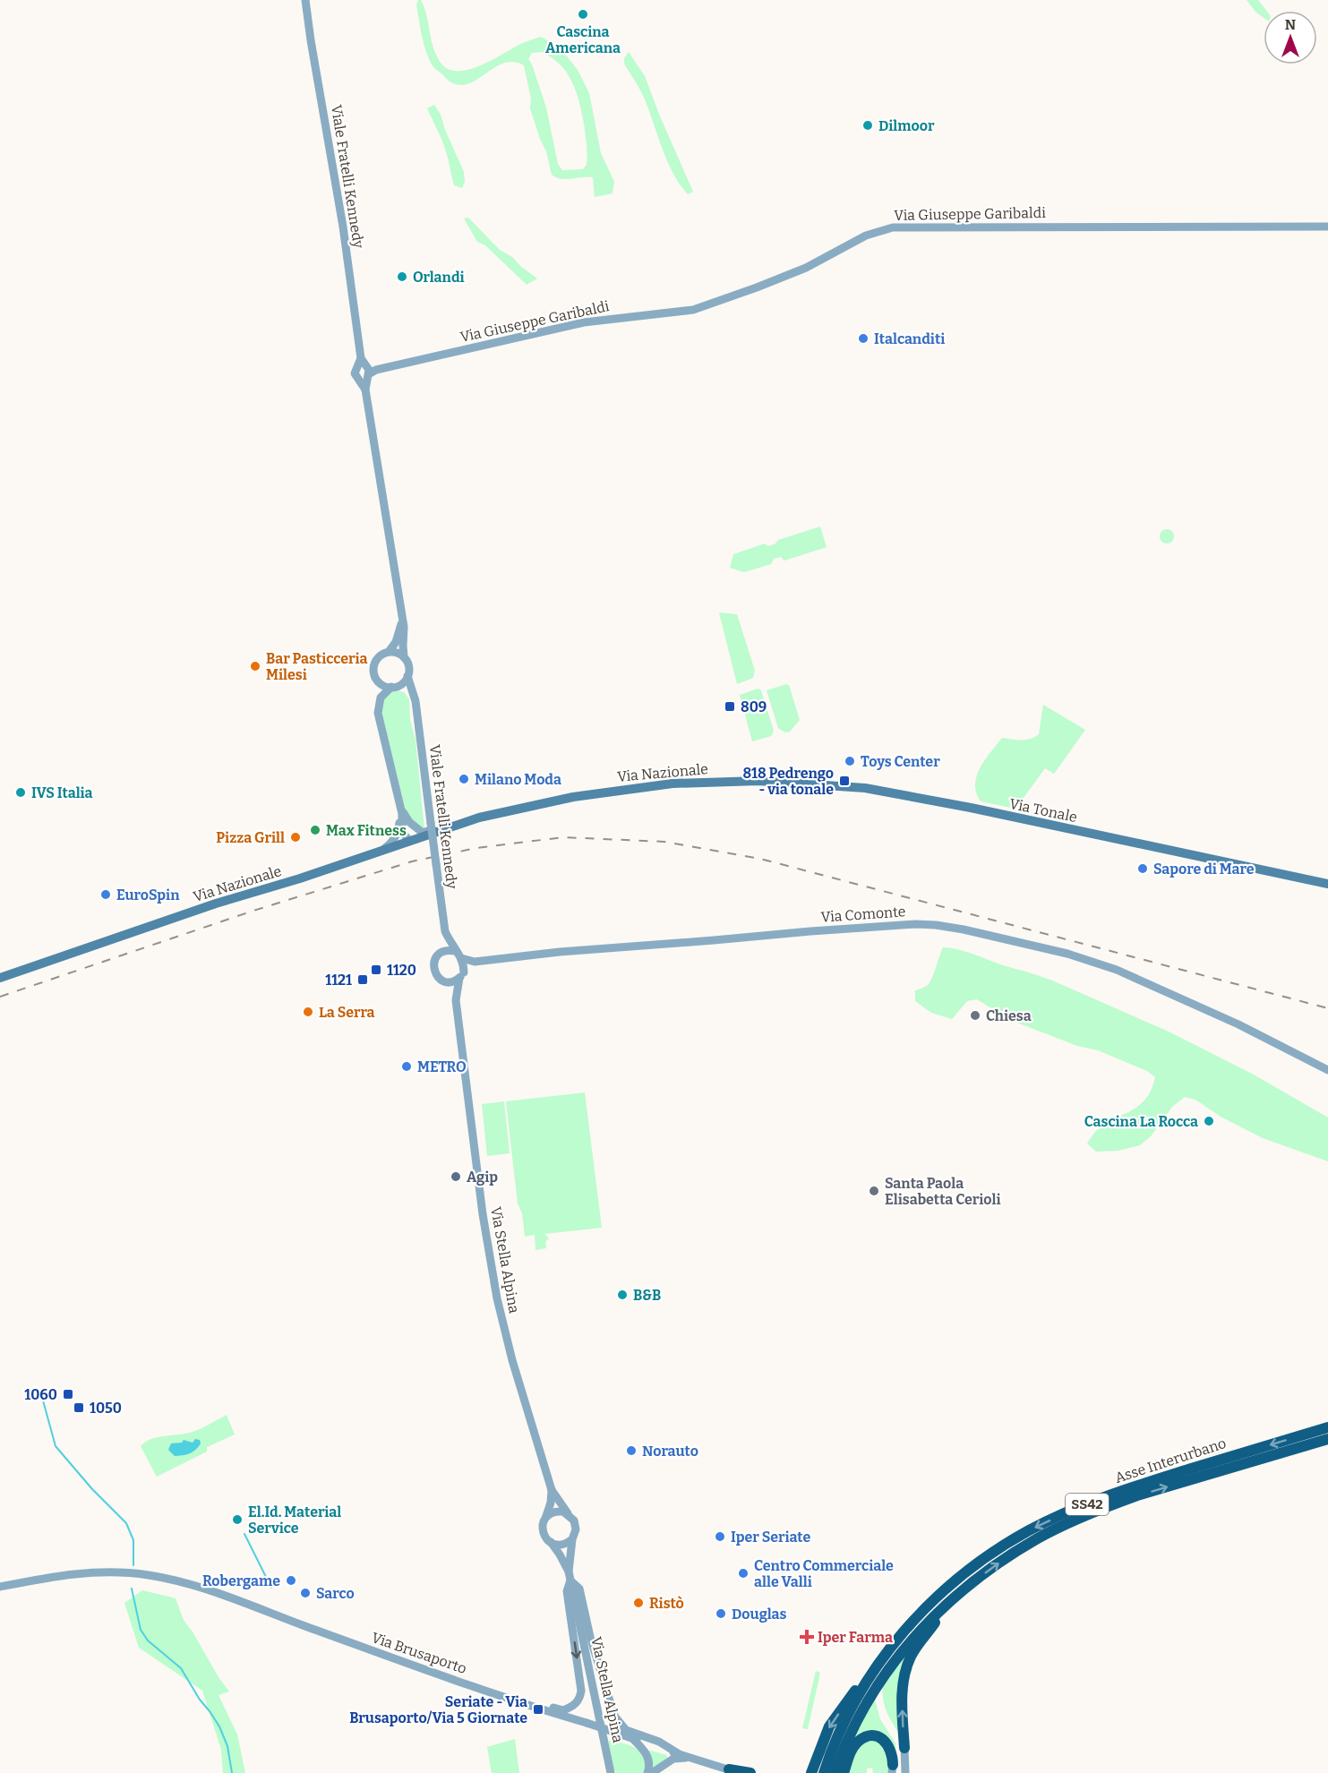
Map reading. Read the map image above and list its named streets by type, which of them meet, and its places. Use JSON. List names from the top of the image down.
{
  "streets": {
    "highway": ["Asse Interurbano", "SS42"],
    "main road": ["Via Nazionale", "Via Tonale"],
    "street": [
      "Viale Fratelli Kennedy",
      "Via Giuseppe Garibaldi",
      "Via Comonte",
      "Via Stella Alpina",
      "Via Brusaporto"
    ]
  },
  "crossings": [
    ["Viale Fratelli Kennedy", "Via Giuseppe Garibaldi"],
    ["Viale Fratelli Kennedy", "Via Nazionale"],
    ["Viale Fratelli Kennedy", "Via Stella Alpina"],
    ["Via Nazionale", "Via Tonale"],
    ["Via Stella Alpina", "Via Brusaporto"]
  ],
  "places": {
    "other": [
      "Cascina Americana",
      "Dilmoor",
      "Orlandi",
      "Italcanditi",
      "Bar Pasticceria Milesi",
      "Toys Center",
      "Milano Moda",
      "IVS Italia",
      "Max Fitness",
      "Pizza Grill",
      "Sapore di Mare",
      "EuroSpin",
      "La Serra",
      "Chiesa",
      "METRO",
      "Cascina La Rocca",
      "Agip",
      "Santa Paola Elisabetta Cerioli",
      "B&B",
      "Norauto",
      "El.Id. Material Service",
      "Iper Seriate",
      "Centro Commerciale alle Valli",
      "Robergame",
      "Sarco",
      "Ristò",
      "Douglas"
    ],
    "transit": [
      "809",
      "818 Pedrengo - via tonale",
      "1120",
      "1121",
      "1060",
      "1050",
      "Seriate - Via Brusaporto/Via 5 Giornate"
    ],
    "health": ["Iper Farma"]
  },
  "north": "top"
}
